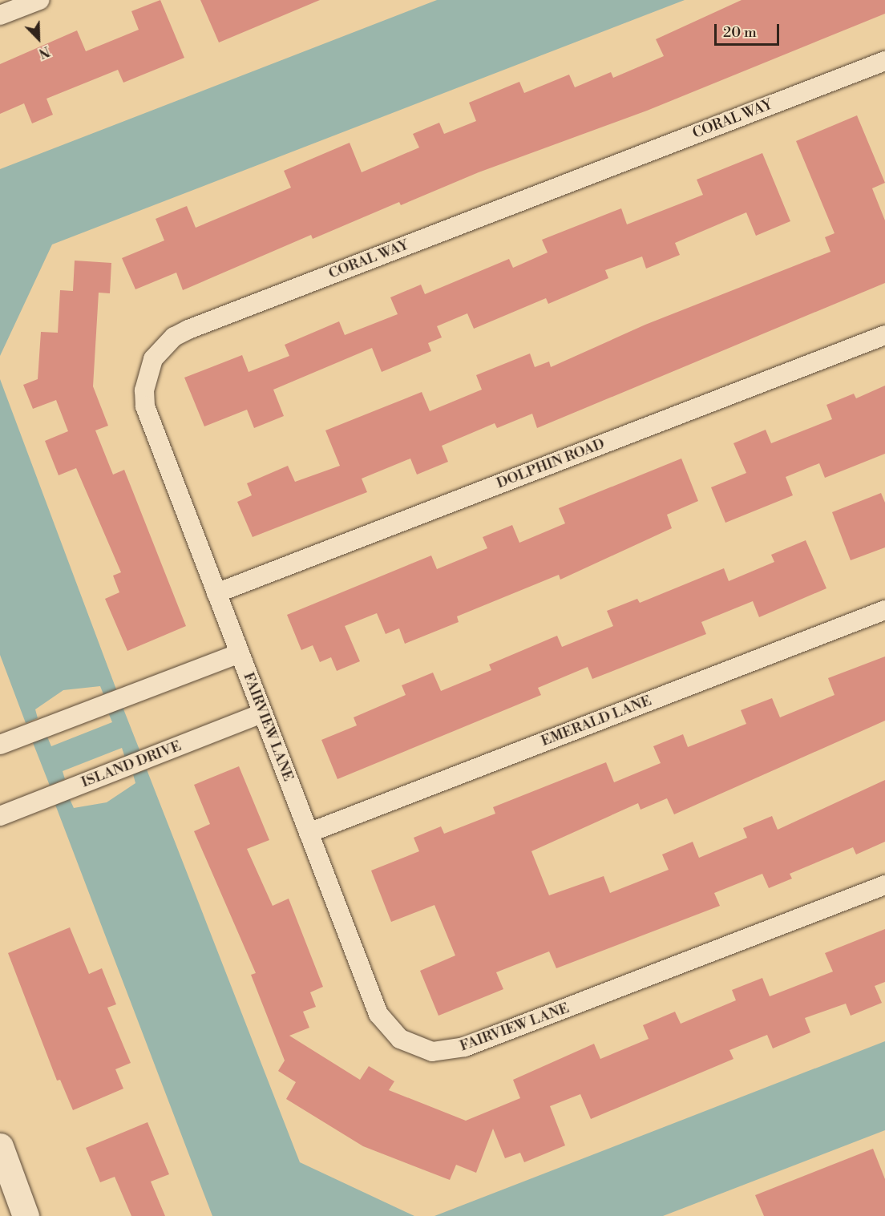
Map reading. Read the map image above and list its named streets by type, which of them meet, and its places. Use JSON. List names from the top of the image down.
{
  "streets": {
    "street": [
      "CORAL WAY",
      "DOLPHIN ROAD",
      "EMERALD LANE",
      "FAIRVIEW LANE",
      "ISLAND DRIVE"
    ]
  },
  "crossings": [
    ["CORAL WAY", "DOLPHIN ROAD"],
    ["CORAL WAY", "FAIRVIEW LANE"],
    ["EMERALD LANE", "FAIRVIEW LANE"],
    ["FAIRVIEW LANE", "ISLAND DRIVE"]
  ],
  "scale_bar": "20 m",
  "north": "bottom right"
}
